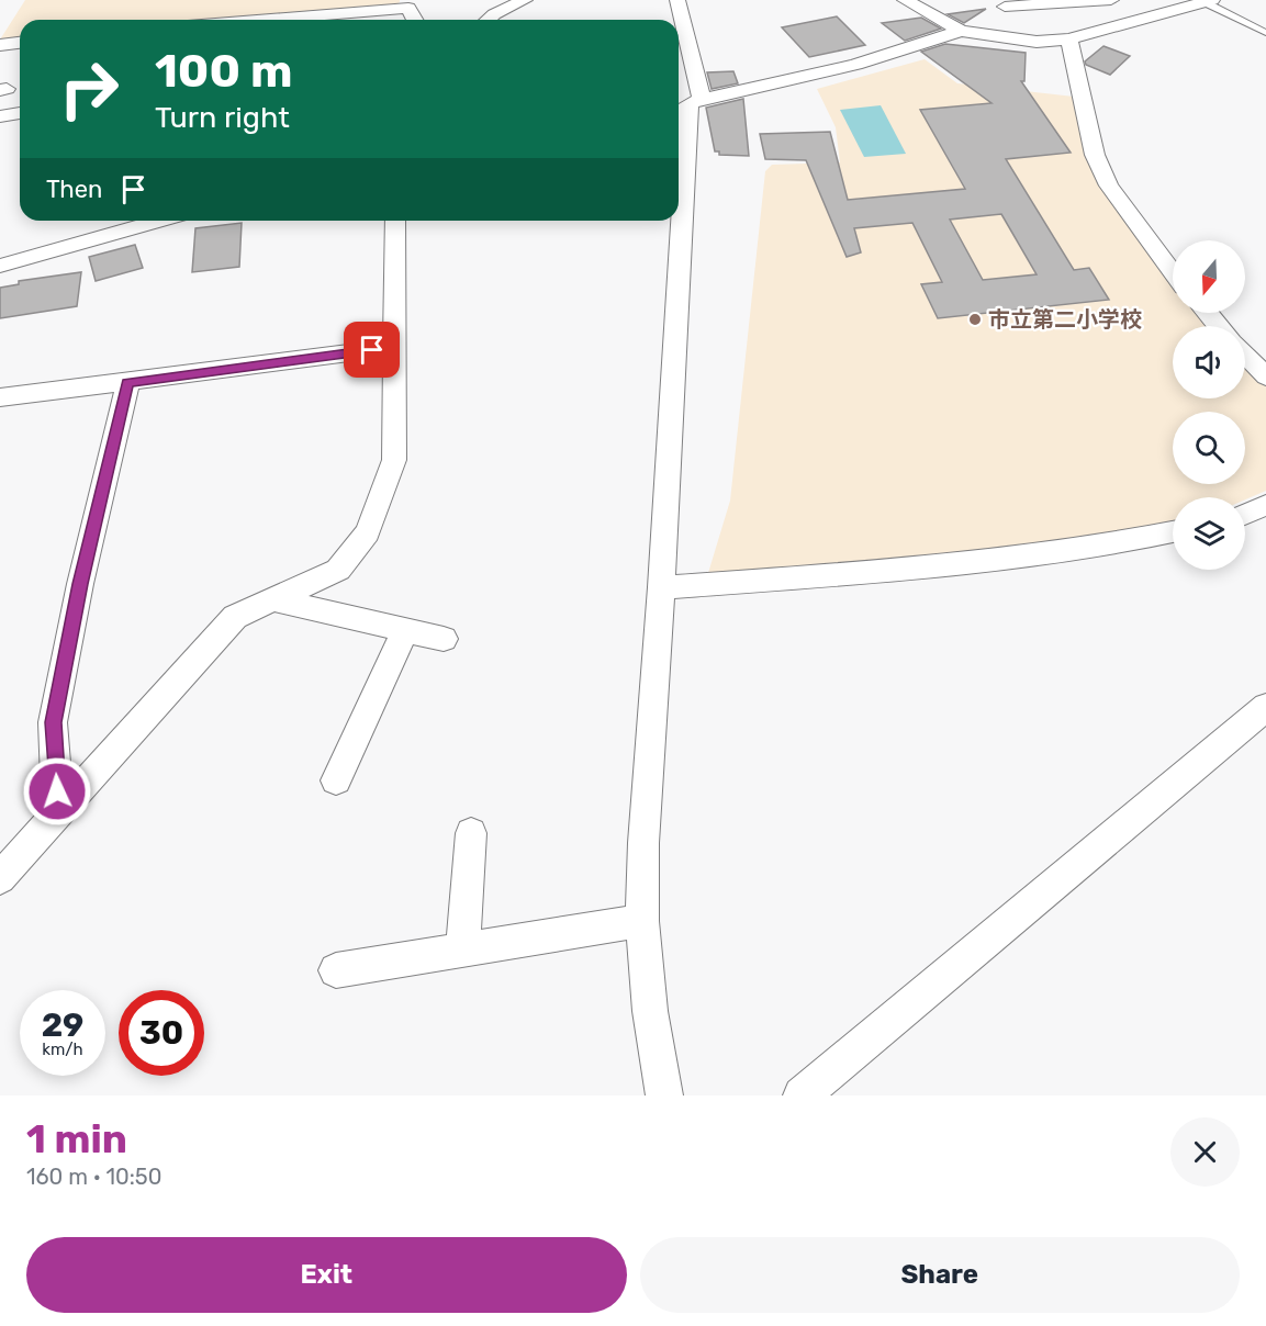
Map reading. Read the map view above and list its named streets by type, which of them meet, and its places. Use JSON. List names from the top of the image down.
{
  "places": ["市立第二小学校"],
  "north": "bottom",
  "page": {
    "turn": ["100 m", "Turn right"],
    "then": "Then",
    "speed": "29 km/h",
    "limit": "30",
    "heading": ["1 min", "160 m · 10:50"],
    "buttons": ["Exit", "Share"]
  }
}
